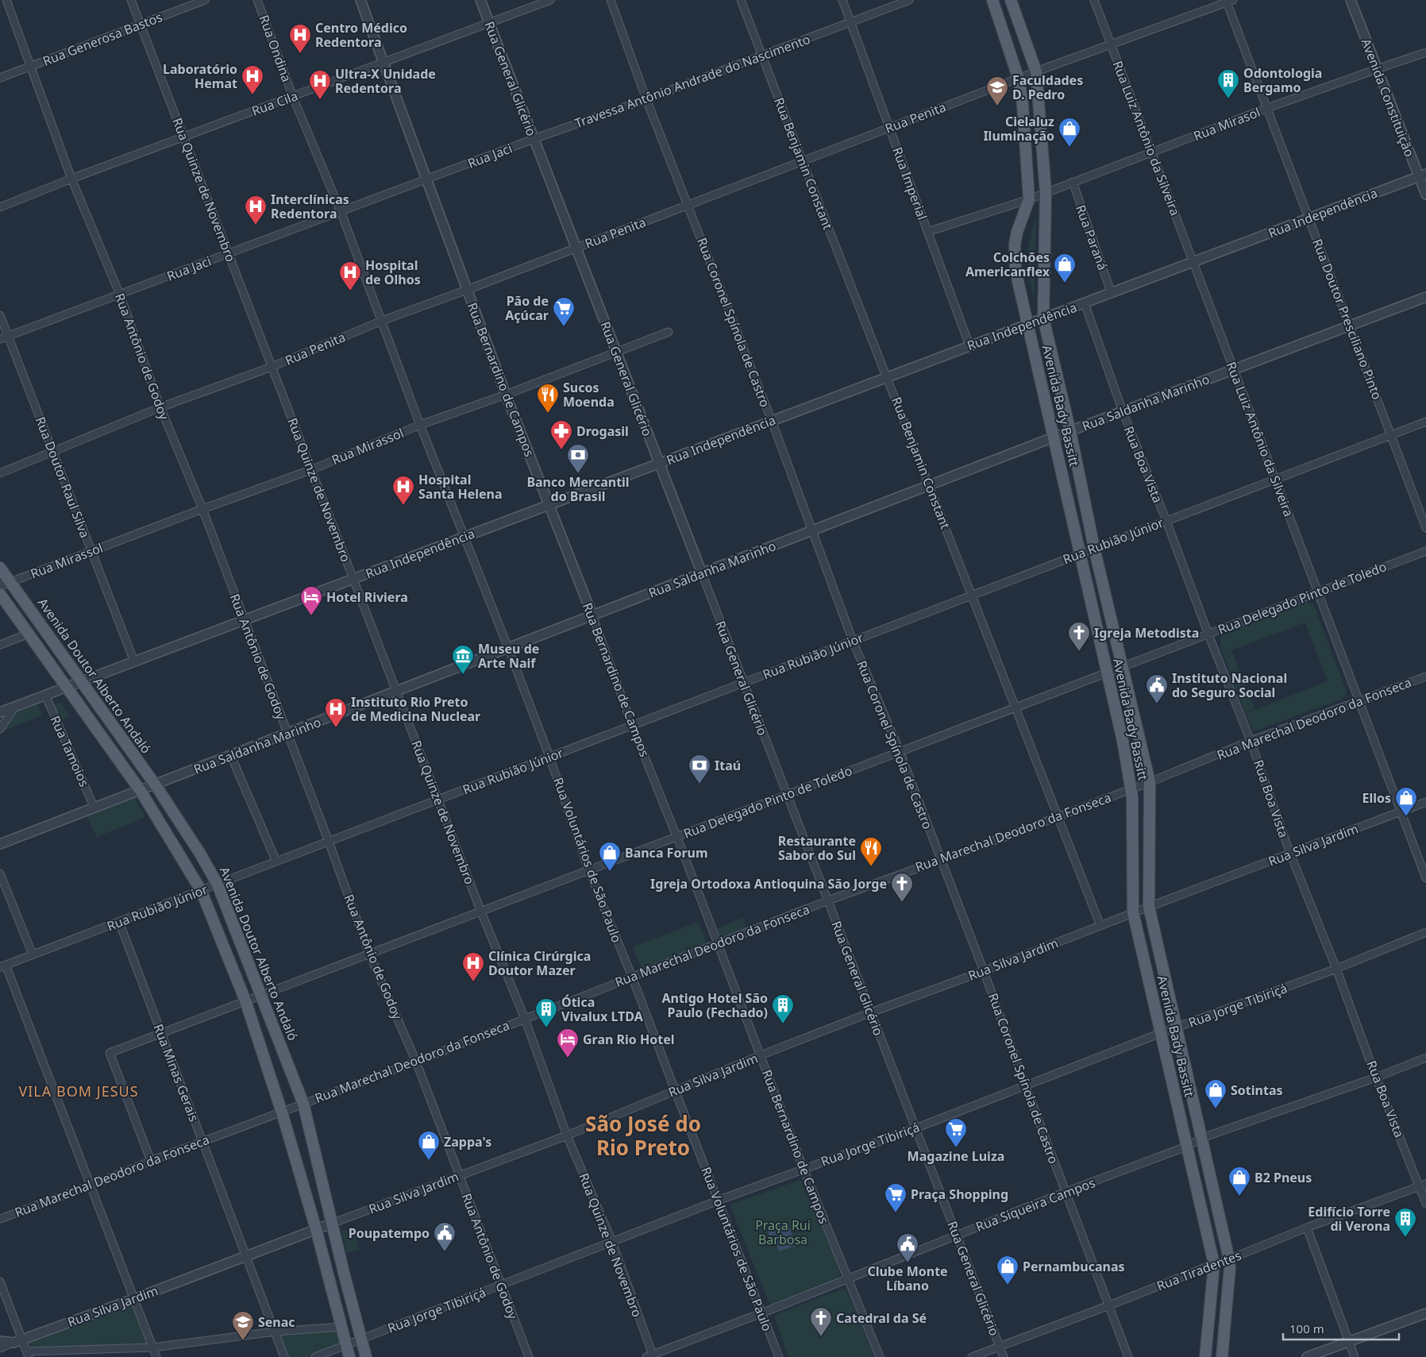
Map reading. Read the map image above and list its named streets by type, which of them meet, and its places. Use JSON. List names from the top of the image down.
{
  "streets": {
    "main road": ["Avenida Bady Bassitt", "Avenida Doutor Alberto Andaló"],
    "street": [
      "Rua Generosa Bastos",
      "Rua Ondina",
      "Rua General Glicério",
      "Travessa Antônio Andrade do Nascimento",
      "Avenida Constituição",
      "Rua Cila",
      "Rua Penita",
      "Rua Mirasol",
      "Rua Luiz Antônio da Silveira",
      "Rua Jaci",
      "Rua Benjamin Constant",
      "Rua Imperial",
      "Rua Quinze de Novembro",
      "Rua Independência",
      "Rua Paraná",
      "Rua Doutor Presciliano Pinto",
      "Rua Coronel Spínola de Castro",
      "Rua Antônio de Godoy",
      "Rua Bernardino de Campos",
      "Rua Saldanha Marinho",
      "Rua Mirassol",
      "Rua Boa Vista",
      "Rua Doutor Raul Silva",
      "Rua Rubião Júnior",
      "Rua Delegado Pinto de Toledo",
      "Rua Marechal Deodoro da Fonseca",
      "Rua Tamoios",
      "Rua Silva Jardim",
      "Rua Voluntários de São Paulo",
      "Rua Jorge Tibiriçá",
      "Rua Minas Gerais",
      "Rua Siqueira Campos",
      "Rua Tiradentes"
    ]
  },
  "crossings": [
    ["Rua Generosa Bastos", "Rua Quinze de Novembro"],
    ["Rua Generosa Bastos", "Rua Antônio de Godoy"],
    ["Rua Ondina", "Rua Cila"],
    ["Rua Ondina", "Rua Voluntários de São Paulo"],
    ["Rua General Glicério", "Travessa Antônio Andrade do Nascimento"],
    ["Rua General Glicério", "Rua Cila"],
    ["Rua General Glicério", "Rua Penita"],
    ["Rua General Glicério", "Rua Jaci"],
    ["Rua General Glicério", "Rua Independência"],
    ["Rua General Glicério", "Rua Saldanha Marinho"],
    ["Rua General Glicério", "Rua Mirassol"],
    ["Rua General Glicério", "Rua Rubião Júnior"],
    ["Rua General Glicério", "Rua Delegado Pinto de Toledo"],
    ["Rua General Glicério", "Rua Marechal Deodoro da Fonseca"],
    ["Rua General Glicério", "Rua Silva Jardim"],
    ["Rua General Glicério", "Rua Jorge Tibiriçá"],
    ["Rua General Glicério", "Rua Siqueira Campos"],
    ["Rua General Glicério", "Rua Tiradentes"],
    ["Travessa Antônio Andrade do Nascimento", "Rua Jaci"],
    ["Travessa Antônio Andrade do Nascimento", "Rua Benjamin Constant"],
    ["Travessa Antônio Andrade do Nascimento", "Rua Imperial"],
    ["Travessa Antônio Andrade do Nascimento", "Rua Coronel Spínola de Castro"],
    ["Avenida Constituição", "Rua Mirasol"],
    ["Avenida Constituição", "Rua Independência"],
    ["Rua Cila", "Rua Quinze de Novembro"],
    ["Rua Cila", "Rua Antônio de Godoy"],
    ["Rua Cila", "Rua Bernardino de Campos"],
    ["Rua Cila", "Rua Voluntários de São Paulo"],
    ["Rua Penita", "Rua Luiz Antônio da Silveira"],
    ["Rua Penita", "Rua Benjamin Constant"],
    ["Rua Penita", "Rua Imperial"],
    ["Rua Penita", "Rua Quinze de Novembro"],
    ["Rua Penita", "Rua Doutor Presciliano Pinto"],
    ["Rua Penita", "Rua Coronel Spínola de Castro"],
    ["Rua Penita", "Rua Antônio de Godoy"],
    ["Rua Penita", "Rua Bernardino de Campos"],
    ["Rua Penita", "Avenida Bady Bassitt"],
    ["Rua Penita", "Rua Doutor Raul Silva"],
    ["Rua Penita", "Rua Voluntários de São Paulo"],
    ["Rua Mirasol", "Rua Luiz Antônio da Silveira"],
    ["Rua Mirasol", "Rua Imperial"],
    ["Rua Mirasol", "Rua Paraná"],
    ["Rua Mirasol", "Rua Doutor Presciliano Pinto"],
    ["Rua Mirasol", "Avenida Bady Bassitt"],
    ["Rua Luiz Antônio da Silveira", "Rua Independência"],
    ["Rua Luiz Antônio da Silveira", "Rua Saldanha Marinho"],
    ["Rua Luiz Antônio da Silveira", "Rua Rubião Júnior"],
    ["Rua Luiz Antônio da Silveira", "Rua Delegado Pinto de Toledo"],
    ["Rua Luiz Antônio da Silveira", "Rua Marechal Deodoro da Fonseca"],
    ["Rua Luiz Antônio da Silveira", "Rua Silva Jardim"],
    ["Rua Jaci", "Rua Quinze de Novembro"],
    ["Rua Jaci", "Rua Antônio de Godoy"],
    ["Rua Jaci", "Rua Bernardino de Campos"],
    ["Rua Jaci", "Rua Doutor Raul Silva"],
    ["Rua Jaci", "Rua Voluntários de São Paulo"],
    ["Rua Benjamin Constant", "Rua Independência"],
    ["Rua Benjamin Constant", "Rua Saldanha Marinho"],
    ["Rua Benjamin Constant", "Rua Rubião Júnior"],
    ["Rua Benjamin Constant", "Rua Delegado Pinto de Toledo"],
    ["Rua Benjamin Constant", "Rua Marechal Deodoro da Fonseca"],
    ["Rua Benjamin Constant", "Rua Silva Jardim"],
    ["Rua Imperial", "Rua Independência"],
    ["Rua Quinze de Novembro", "Rua Independência"],
    ["Rua Quinze de Novembro", "Rua Saldanha Marinho"],
    ["Rua Quinze de Novembro", "Rua Mirassol"],
    ["Rua Quinze de Novembro", "Rua Rubião Júnior"],
    ["Rua Quinze de Novembro", "Rua Delegado Pinto de Toledo"],
    ["Rua Quinze de Novembro", "Rua Marechal Deodoro da Fonseca"],
    ["Rua Quinze de Novembro", "Rua Silva Jardim"],
    ["Rua Quinze de Novembro", "Rua Jorge Tibiriçá"],
    ["Rua Quinze de Novembro", "Rua Siqueira Campos"],
    ["Rua Independência", "Rua Paraná"],
    ["Rua Independência", "Rua Doutor Presciliano Pinto"],
    ["Rua Independência", "Rua Coronel Spínola de Castro"],
    ["Rua Independência", "Rua Antônio de Godoy"],
    ["Rua Independência", "Rua Bernardino de Campos"],
    ["Rua Independência", "Avenida Bady Bassitt"],
    ["Rua Independência", "Rua Boa Vista"],
    ["Rua Independência", "Rua Doutor Raul Silva"],
    ["Rua Independência", "Avenida Doutor Alberto Andaló"],
    ["Rua Independência", "Rua Tamoios"],
    ["Rua Independência", "Rua Voluntários de São Paulo"],
    ["Rua Doutor Presciliano Pinto", "Rua Saldanha Marinho"],
    ["Rua Doutor Presciliano Pinto", "Rua Rubião Júnior"],
    ["Rua Coronel Spínola de Castro", "Rua Saldanha Marinho"],
    ["Rua Coronel Spínola de Castro", "Rua Rubião Júnior"],
    ["Rua Coronel Spínola de Castro", "Rua Delegado Pinto de Toledo"],
    ["Rua Coronel Spínola de Castro", "Rua Marechal Deodoro da Fonseca"],
    ["Rua Coronel Spínola de Castro", "Rua Silva Jardim"],
    ["Rua Coronel Spínola de Castro", "Rua Jorge Tibiriçá"],
    ["Rua Coronel Spínola de Castro", "Rua Siqueira Campos"],
    ["Rua Coronel Spínola de Castro", "Rua Tiradentes"],
    ["Rua Antônio de Godoy", "Rua Saldanha Marinho"],
    ["Rua Antônio de Godoy", "Rua Mirassol"],
    ["Rua Antônio de Godoy", "Rua Rubião Júnior"],
    ["Rua Antônio de Godoy", "Rua Delegado Pinto de Toledo"],
    ["Rua Antônio de Godoy", "Rua Marechal Deodoro da Fonseca"],
    ["Rua Antônio de Godoy", "Rua Silva Jardim"],
    ["Rua Antônio de Godoy", "Rua Jorge Tibiriçá"],
    ["Rua Bernardino de Campos", "Rua Saldanha Marinho"],
    ["Rua Bernardino de Campos", "Rua Mirassol"],
    ["Rua Bernardino de Campos", "Rua Rubião Júnior"],
    ["Rua Bernardino de Campos", "Rua Delegado Pinto de Toledo"],
    ["Rua Bernardino de Campos", "Rua Marechal Deodoro da Fonseca"],
    ["Rua Bernardino de Campos", "Rua Silva Jardim"],
    ["Rua Bernardino de Campos", "Rua Jorge Tibiriçá"],
    ["Rua Bernardino de Campos", "Rua Siqueira Campos"],
    ["Rua Saldanha Marinho", "Avenida Bady Bassitt"],
    ["Rua Saldanha Marinho", "Rua Boa Vista"],
    ["Rua Saldanha Marinho", "Avenida Doutor Alberto Andaló"],
    ["Rua Saldanha Marinho", "Rua Tamoios"],
    ["Rua Saldanha Marinho", "Rua Voluntários de São Paulo"],
    ["Avenida Bady Bassitt", "Rua Rubião Júnior"],
    ["Avenida Bady Bassitt", "Rua Delegado Pinto de Toledo"],
    ["Avenida Bady Bassitt", "Rua Marechal Deodoro da Fonseca"],
    ["Avenida Bady Bassitt", "Rua Silva Jardim"],
    ["Avenida Bady Bassitt", "Rua Jorge Tibiriçá"],
    ["Avenida Bady Bassitt", "Rua Siqueira Campos"],
    ["Avenida Bady Bassitt", "Rua Tiradentes"],
    ["Rua Mirassol", "Rua Doutor Raul Silva"],
    ["Rua Mirassol", "Avenida Doutor Alberto Andaló"],
    ["Rua Mirassol", "Rua Voluntários de São Paulo"],
    ["Rua Boa Vista", "Rua Rubião Júnior"],
    ["Rua Boa Vista", "Rua Delegado Pinto de Toledo"],
    ["Rua Boa Vista", "Rua Marechal Deodoro da Fonseca"],
    ["Rua Boa Vista", "Rua Silva Jardim"],
    ["Rua Boa Vista", "Rua Jorge Tibiriçá"],
    ["Rua Boa Vista", "Rua Siqueira Campos"],
    ["Rua Boa Vista", "Rua Tiradentes"],
    ["Rua Rubião Júnior", "Avenida Doutor Alberto Andaló"],
    ["Rua Rubião Júnior", "Rua Voluntários de São Paulo"],
    ["Rua Rubião Júnior", "Rua Minas Gerais"],
    ["Rua Delegado Pinto de Toledo", "Avenida Doutor Alberto Andaló"],
    ["Rua Delegado Pinto de Toledo", "Rua Marechal Deodoro da Fonseca"],
    ["Rua Delegado Pinto de Toledo", "Rua Voluntários de São Paulo"],
    ["Rua Delegado Pinto de Toledo", "Rua Minas Gerais"],
    ["Avenida Doutor Alberto Andaló", "Rua Marechal Deodoro da Fonseca"],
    ["Avenida Doutor Alberto Andaló", "Rua Silva Jardim"],
    ["Avenida Doutor Alberto Andaló", "Rua Jorge Tibiriçá"],
    ["Rua Marechal Deodoro da Fonseca", "Rua Voluntários de São Paulo"],
    ["Rua Marechal Deodoro da Fonseca", "Rua Minas Gerais"],
    ["Rua Silva Jardim", "Rua Voluntários de São Paulo"],
    ["Rua Silva Jardim", "Rua Minas Gerais"],
    ["Rua Voluntários de São Paulo", "Rua Jorge Tibiriçá"],
    ["Rua Voluntários de São Paulo", "Rua Siqueira Campos"]
  ],
  "districts": ["VILA BOM JESUS", "São José do Rio Preto"],
  "parks": ["Praça Rui Barbosa"],
  "places": {
    "hospital": [
      "Centro Médico Redentora",
      "Laboratório Hemat",
      "Ultra-X Unidade Redentora",
      "Interclínicas Redentora",
      "Hospital de Olhos",
      "Hospital Santa Helena",
      "Instituto Rio Preto de Medicina Nuclear",
      "Clínica Cirúrgica Doutor Mazer"
    ],
    "building": [
      "Odontologia Bergamo",
      "Antigo Hotel São Paulo (Fechado)",
      "Ótica Vivalux LTDA",
      "Edifício Torre di Verona"
    ],
    "school or university": ["Faculdades D. Pedro", "Senac"],
    "shop": [
      "Cielaluz Iluminação",
      "Colchões Americanflex",
      "Ellos",
      "Banca Forum",
      "Sotintas",
      "Zappa's",
      "B2 Pneus",
      "Pernambucanas"
    ],
    "supermarket": ["Pão de Açúcar", "Magazine Luiza", "Praça Shopping"],
    "restaurant": ["Sucos Moenda", "Restaurante Sabor do Sul"],
    "pharmacy": ["Drogasil"],
    "bank": ["Banco Mercantil do Brasil", "Itaú"],
    "hotel": ["Hotel Riviera", "Gran Rio Hotel"],
    "church": ["Igreja Metodista", "Igreja Ortodoxa Antioquina São Jorge", "Catedral da Sé"],
    "museum": ["Museu de Arte Naif"],
    "public building": ["Instituto Nacional do Seguro Social", "Poupatempo", "Clube Monte Líbano"]
  },
  "scale_bar": "100 m"
}
